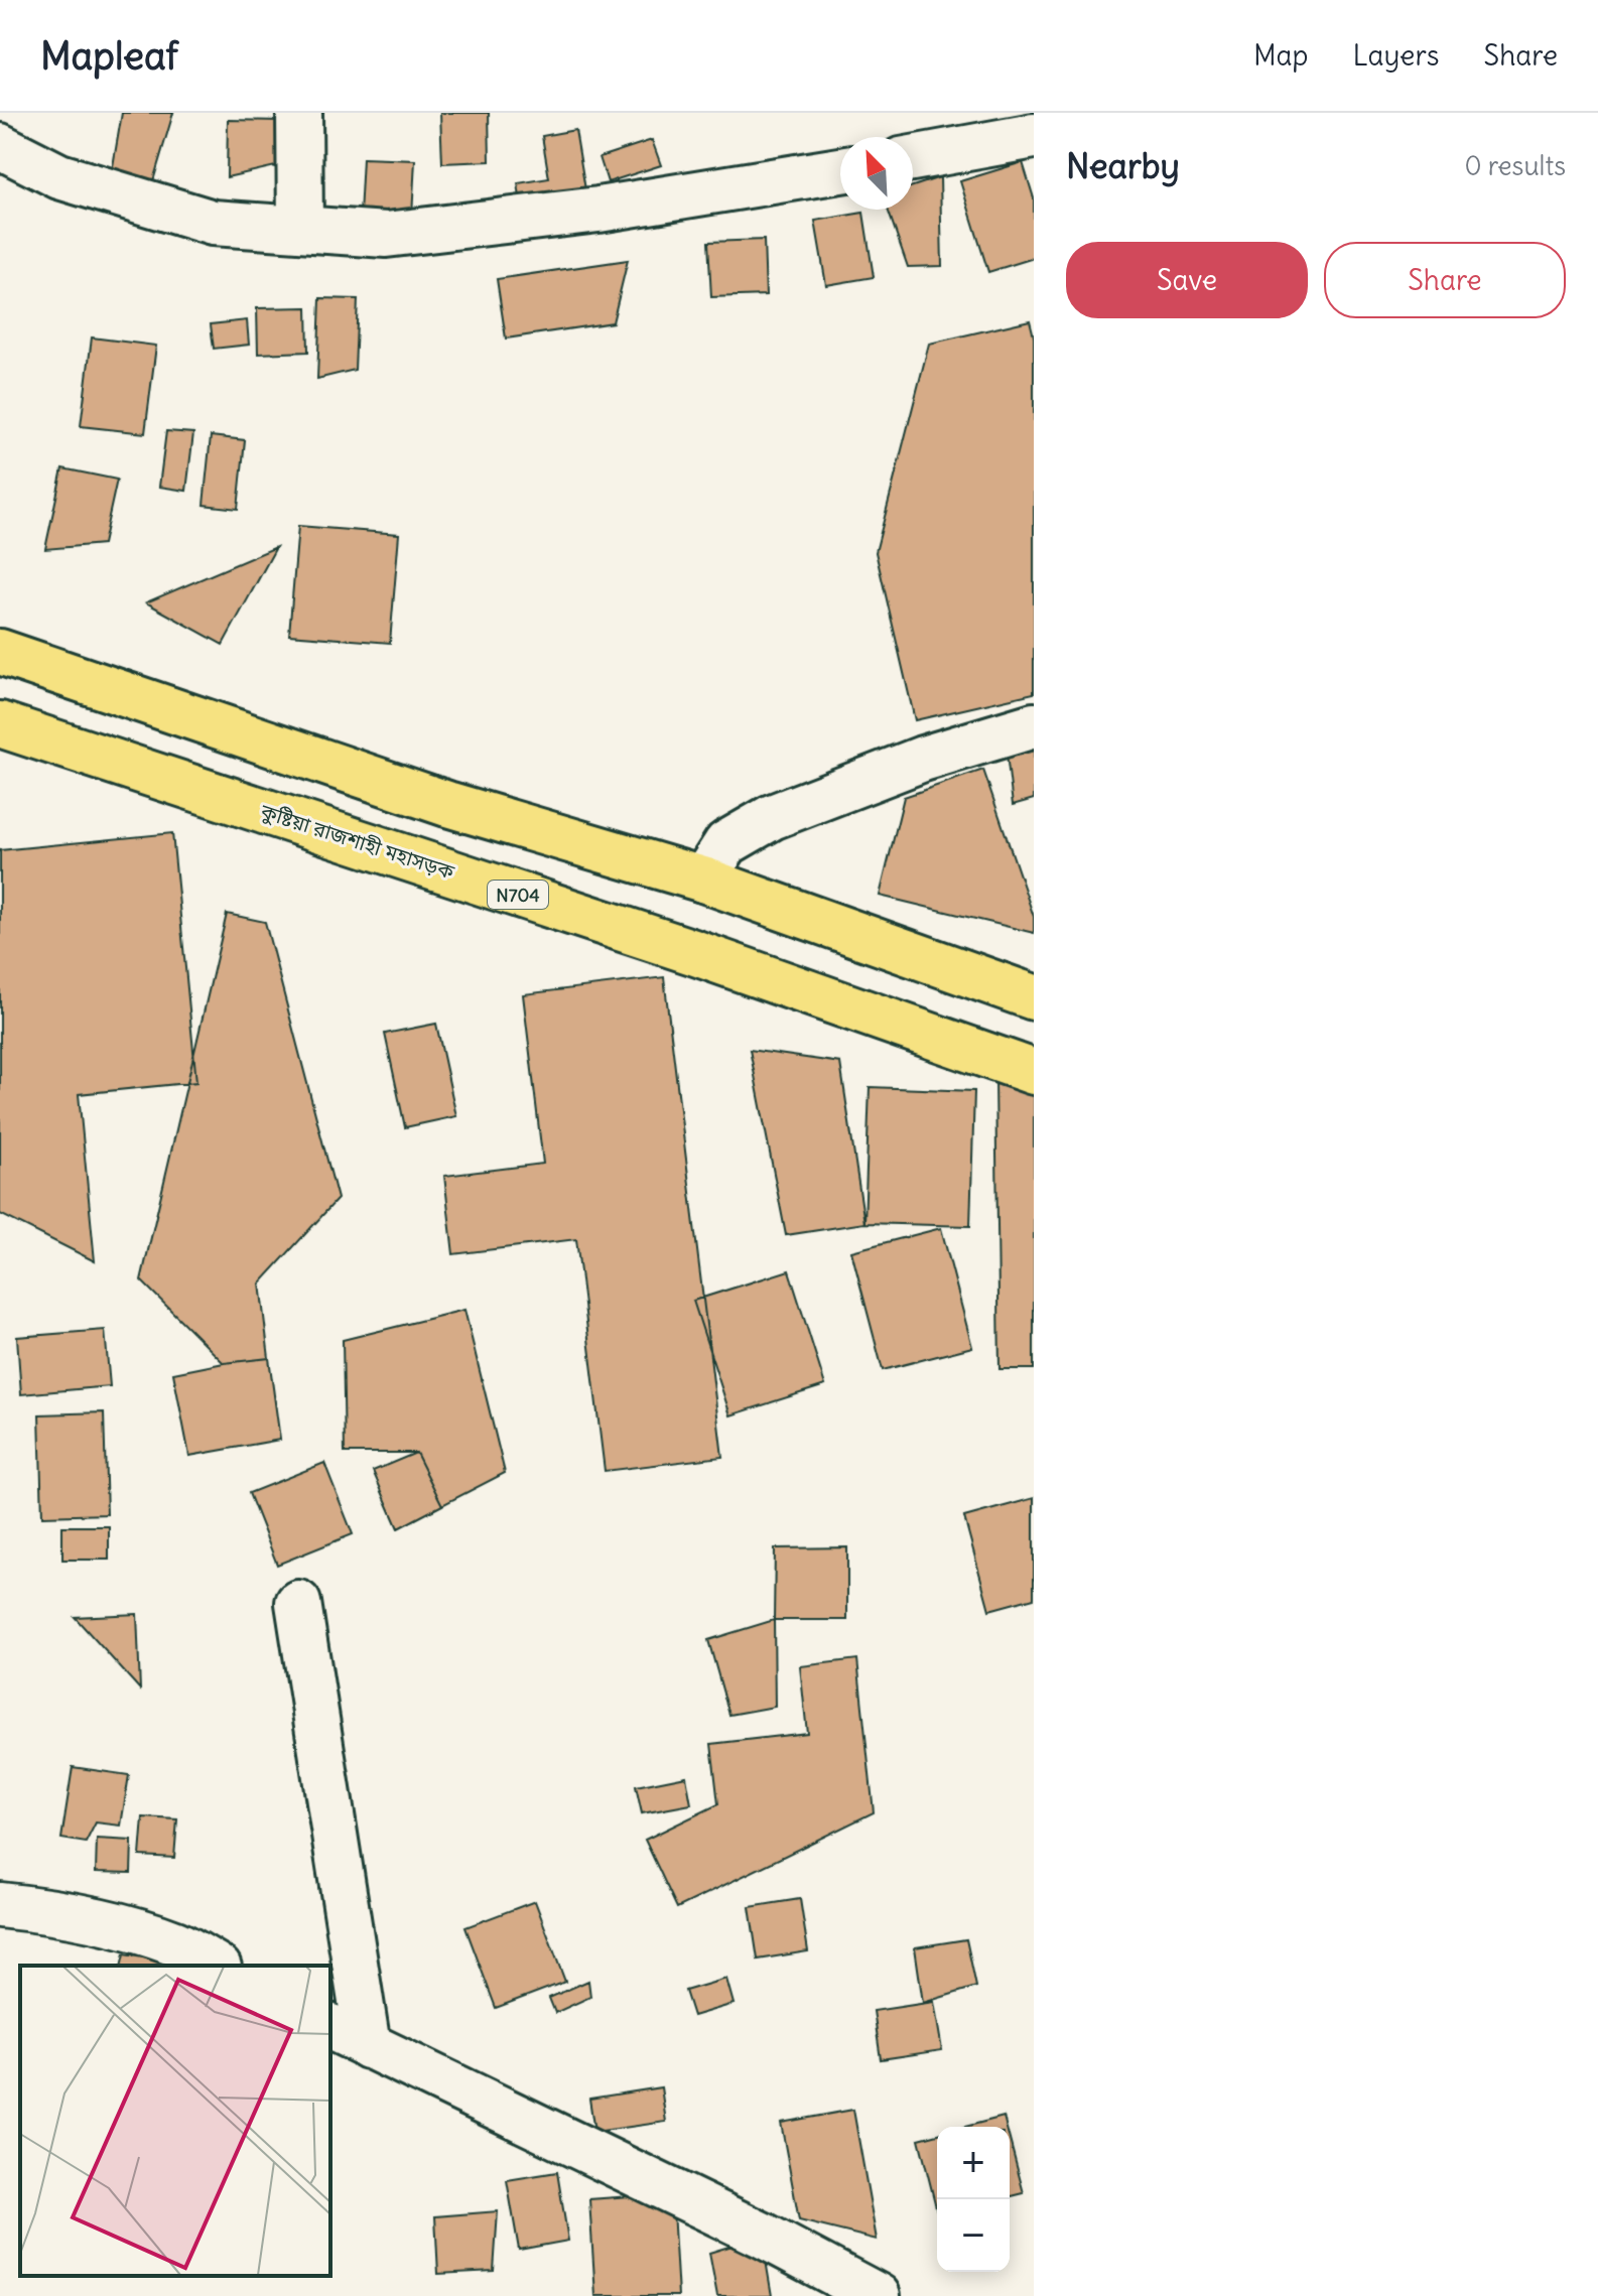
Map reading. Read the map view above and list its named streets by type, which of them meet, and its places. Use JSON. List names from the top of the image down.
{
  "streets": {
    "highway": ["কুষ্টিয়া রাজশাহী মহাসড়ক", "N704"]
  },
  "north": "top left",
  "page": {
    "header": "Mapleaf",
    "nav": ["Map", "Layers", "Share"],
    "heading": ["Nearby", "0 results"],
    "buttons": ["Save", "Share"],
    "map_buttons": ["+", "−"]
  }
}
